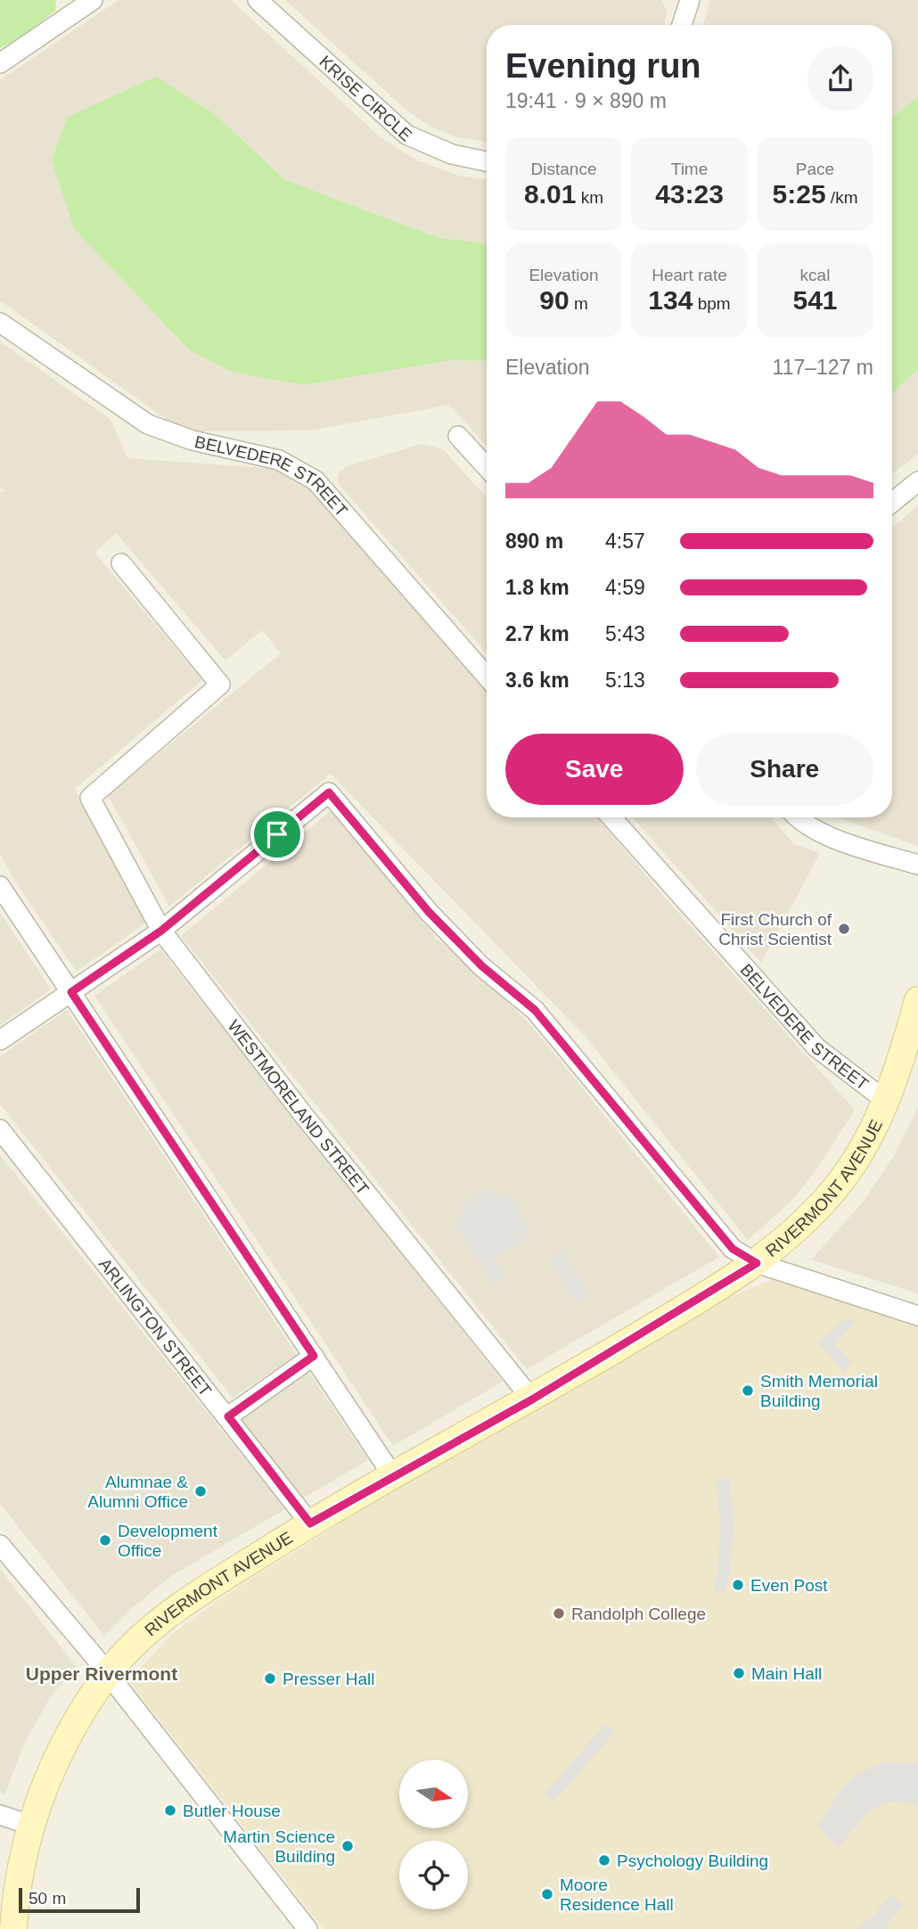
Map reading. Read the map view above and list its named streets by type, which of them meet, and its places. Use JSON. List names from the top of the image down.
{
  "streets": {
    "main road": ["RIVERMONT AVENUE"],
    "street": [
      "KRISE CIRCLE",
      "BELVEDERE STREET",
      "WESTMORELAND STREET",
      "ARLINGTON STREET"
    ]
  },
  "crossings": [
    ["BELVEDERE STREET", "RIVERMONT AVENUE"],
    ["WESTMORELAND STREET", "RIVERMONT AVENUE"],
    ["RIVERMONT AVENUE", "ARLINGTON STREET"]
  ],
  "districts": ["Upper Rivermont"],
  "places": [
    "First Church of Christ Scientist",
    "Smith Memorial Building",
    "Alumnae & Alumni Office",
    "Development Office",
    "Even Post",
    "Randolph College",
    "Main Hall",
    "Presser Hall",
    "Butler House",
    "Martin Science Building",
    "Psychology Building",
    "Moore Residence Hall"
  ],
  "scale_bar": "50 m",
  "north": "right",
  "page": {
    "heading": ["Evening run", "19:41 · 9 × 890 m"],
    "stats": [
      ["Distance", "8.01 km"],
      ["Time", "43:23"],
      ["Pace", "5:25 /km"],
      ["Elevation", "90 m"],
      ["Heart rate", "134 bpm"],
      ["kcal", "541"]
    ],
    "chart": ["Elevation", "117–127 m"],
    "list": [
      {
        "name": "890 m",
        "note": "4:57"
      },
      {
        "name": "1.8 km",
        "note": "4:59"
      },
      {
        "name": "2.7 km",
        "note": "5:43"
      },
      {
        "name": "3.6 km",
        "note": "5:13"
      }
    ],
    "buttons": ["Save", "Share"],
    "scale": "50 m"
  }
}
